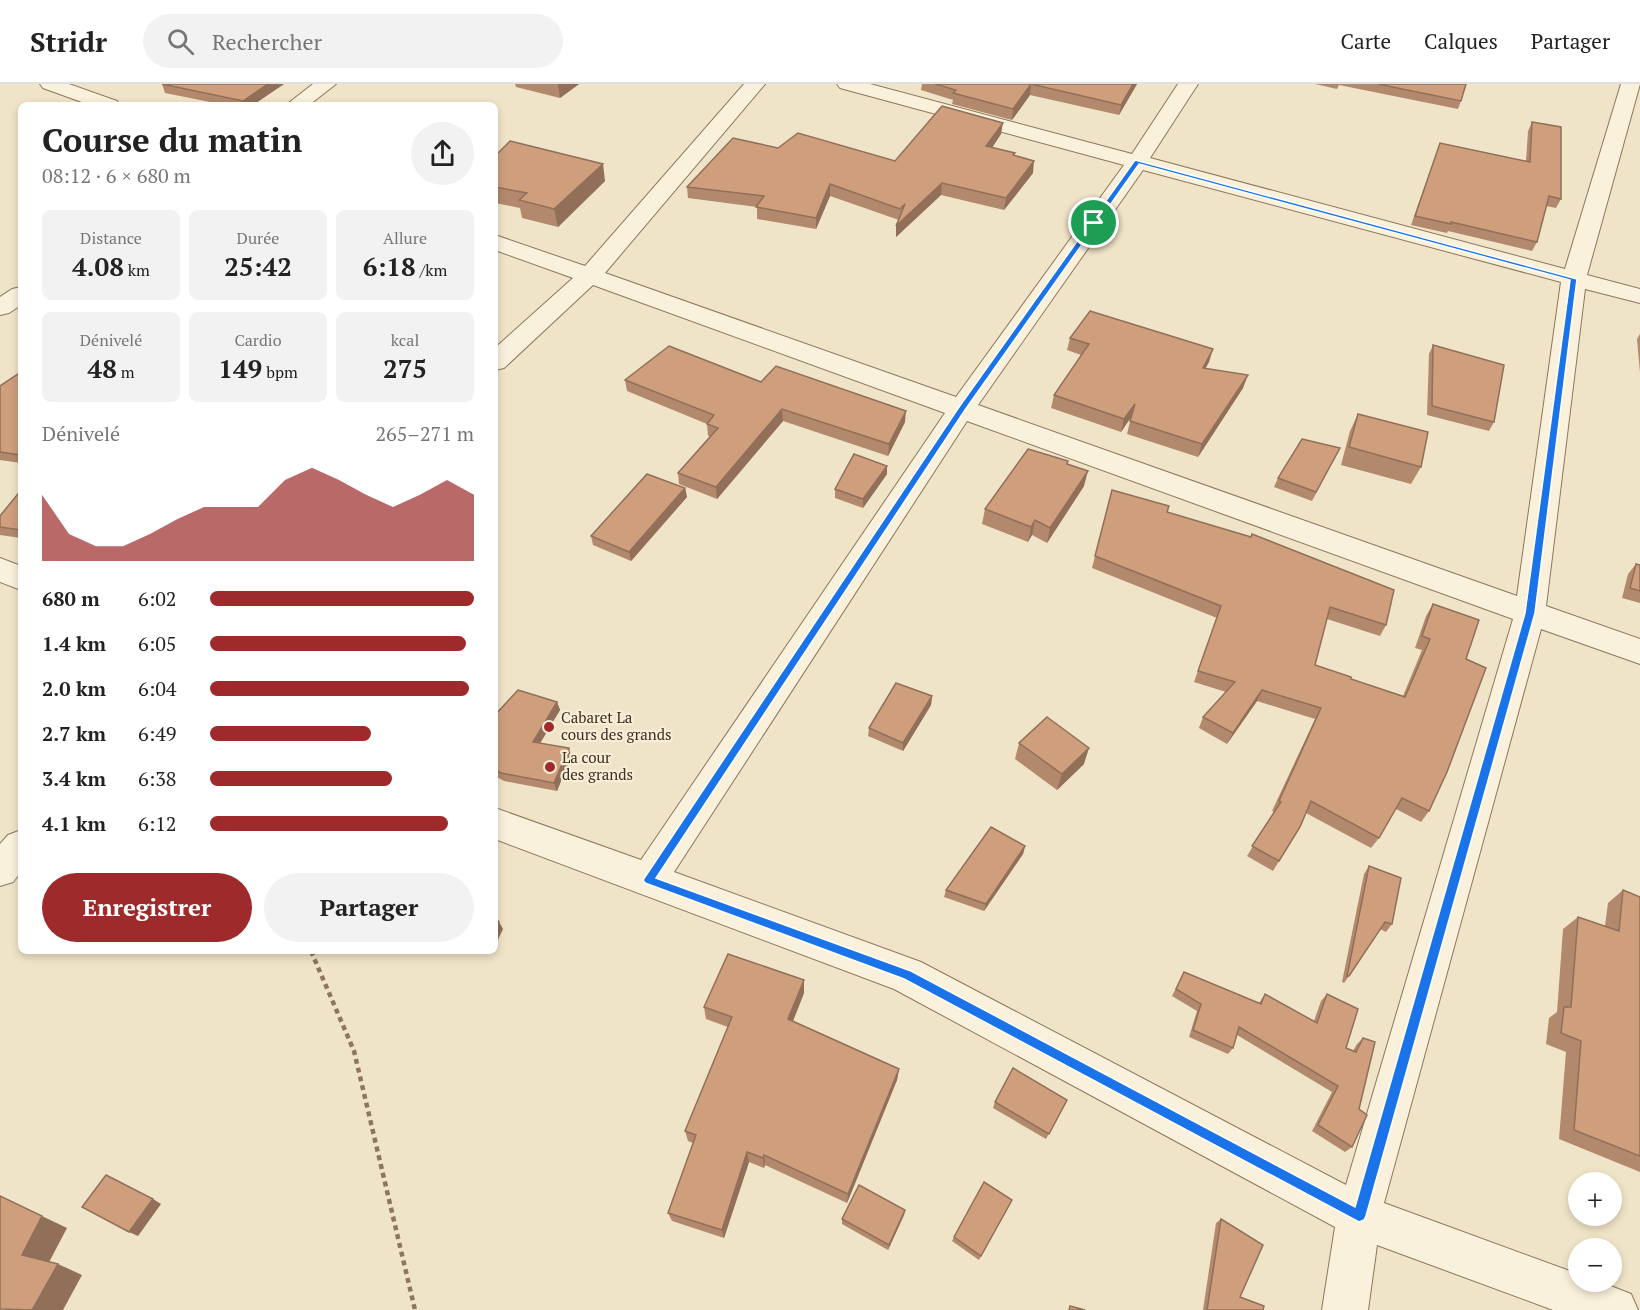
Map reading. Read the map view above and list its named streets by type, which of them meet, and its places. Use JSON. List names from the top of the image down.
{
  "places": ["Cabaret La cours des grands", "La cour des grands"],
  "page": {
    "header": "Stridr",
    "search": "Rechercher",
    "nav": ["Carte", "Calques", "Partager"],
    "heading": ["Course du matin", "08:12 · 6 × 680 m"],
    "stats": [
      ["Distance", "4.08 km"],
      ["Durée", "25:42"],
      ["Allure", "6:18 /km"],
      ["Dénivelé", "48 m"],
      ["Cardio", "149 bpm"],
      ["kcal", "275"]
    ],
    "chart": ["Dénivelé", "265–271 m"],
    "list": [
      {
        "name": "680 m",
        "note": "6:02"
      },
      {
        "name": "1.4 km",
        "note": "6:05"
      },
      {
        "name": "2.0 km",
        "note": "6:04"
      },
      {
        "name": "2.7 km",
        "note": "6:49"
      },
      {
        "name": "3.4 km",
        "note": "6:38"
      },
      {
        "name": "4.1 km",
        "note": "6:12"
      }
    ],
    "buttons": ["Enregistrer", "Partager"],
    "map_buttons": ["+", "−"]
  }
}
